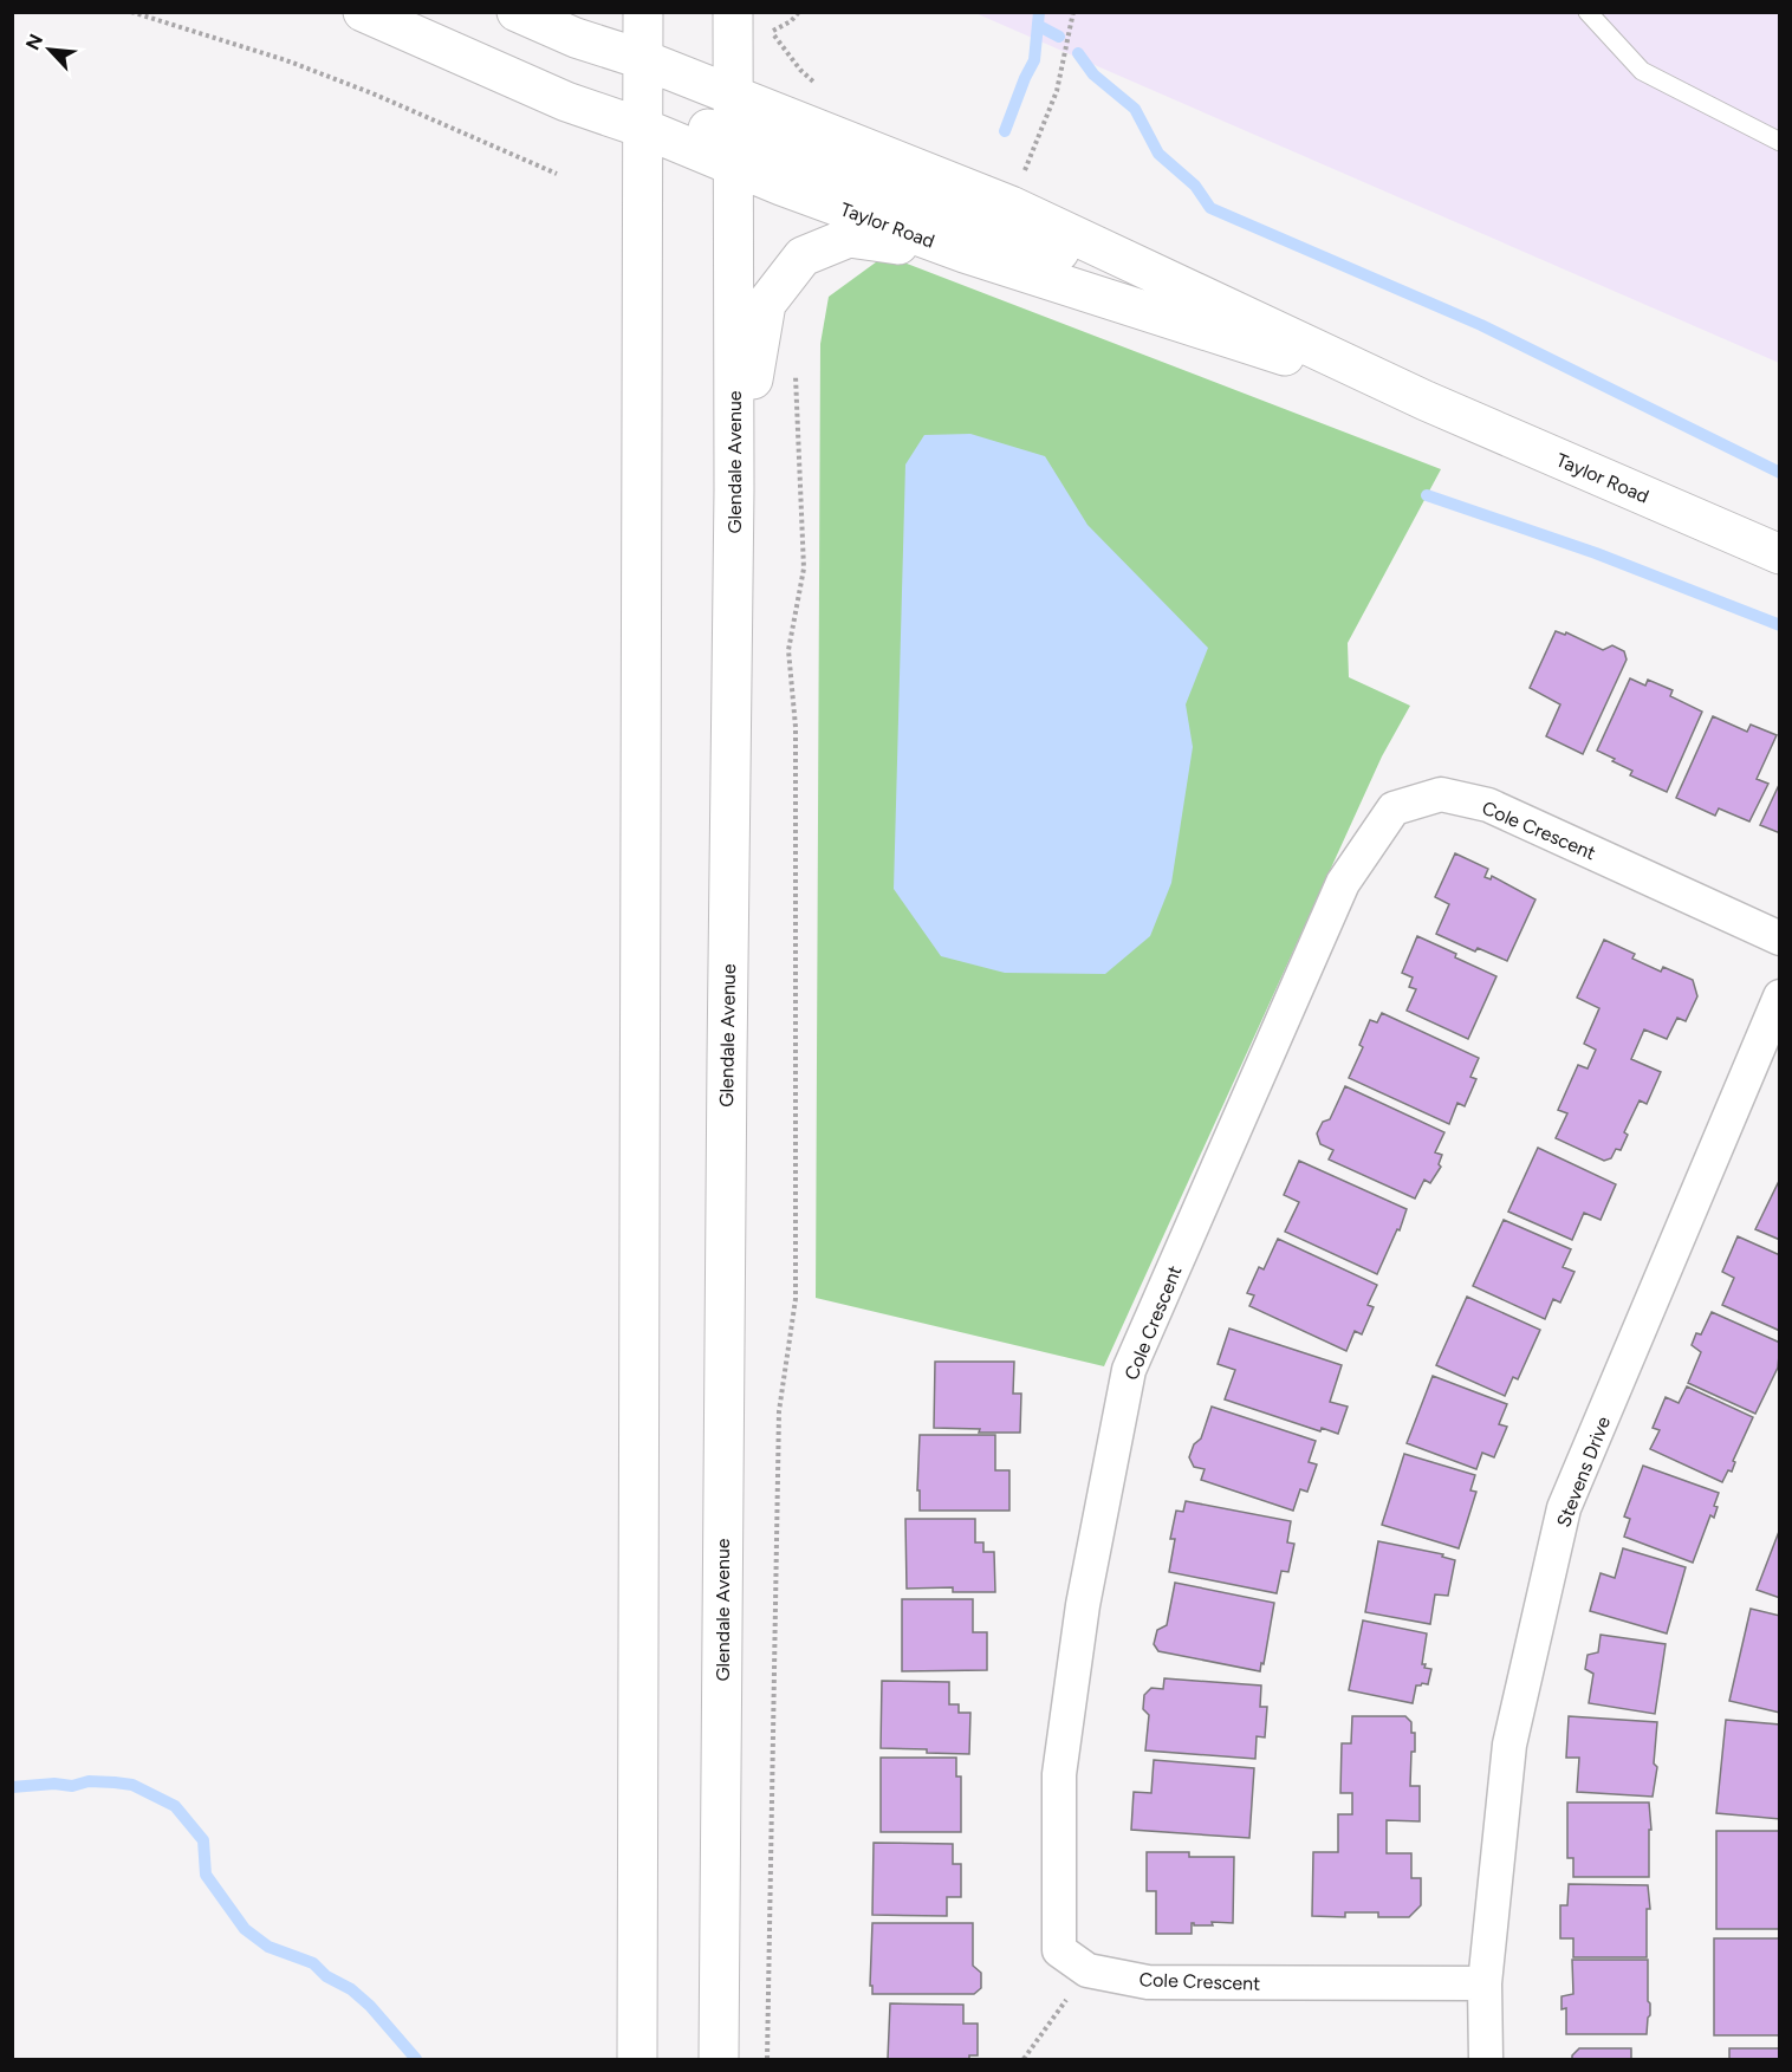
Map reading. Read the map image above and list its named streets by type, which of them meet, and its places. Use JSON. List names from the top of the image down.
{
  "streets": {
    "main road": ["Taylor Road", "Glendale Avenue"],
    "street": ["Cole Crescent", "Stevens Drive"]
  },
  "crossings": [
    ["Taylor Road", "Glendale Avenue"],
    ["Cole Crescent", "Stevens Drive"]
  ],
  "north": "top left"
}
